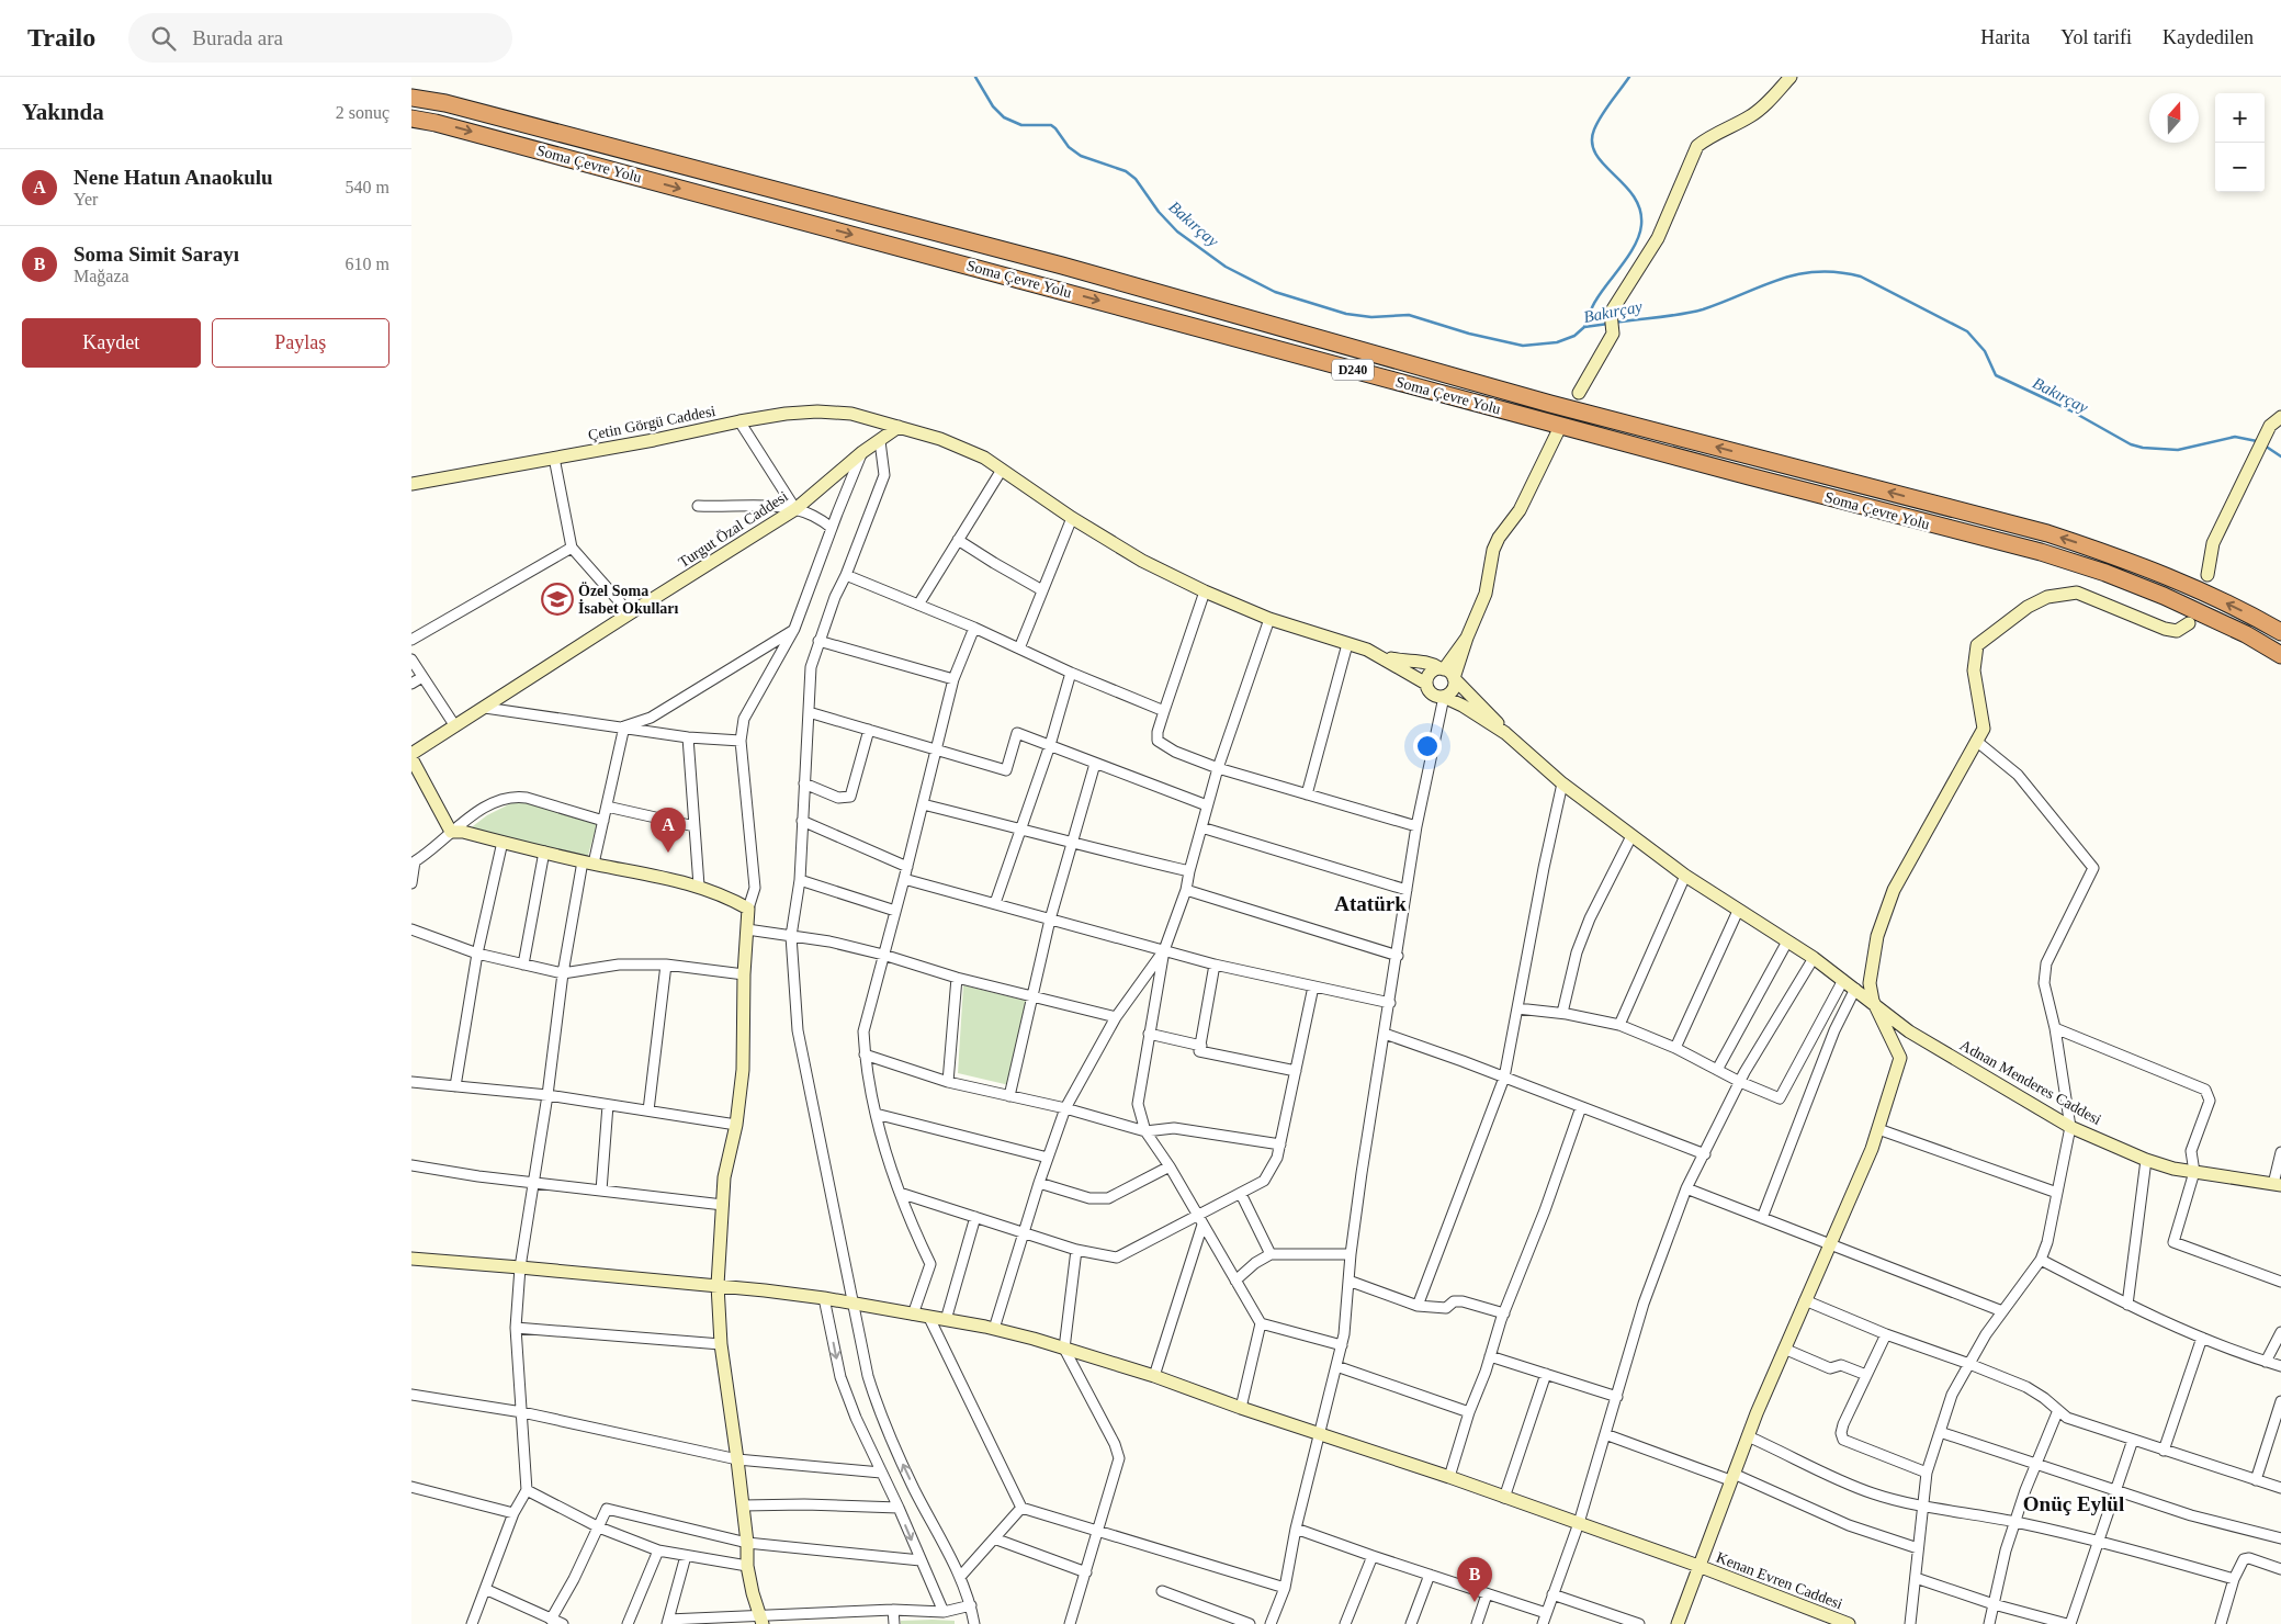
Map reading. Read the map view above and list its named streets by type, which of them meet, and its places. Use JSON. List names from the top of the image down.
{
  "streets": {
    "highway": ["Soma Çevre Yolu", "D240"],
    "street": [
      "Çetin Görgü Caddesi",
      "Turgut Özal Caddesi",
      "Adnan Menderes Caddesi",
      "Kenan Evren Caddesi"
    ]
  },
  "crossings": [
    ["Çetin Görgü Caddesi", "Turgut Özal Caddesi"]
  ],
  "districts": ["Atatürk", "Onüç Eylül"],
  "water": ["Bakırçay"],
  "places": {
    "school or university": ["Özel Soma İsabet Okulları"]
  },
  "north": "top",
  "page": {
    "header": "Trailo",
    "search": "Burada ara",
    "nav": ["Harita", "Yol tarifi", "Kaydedilen"],
    "heading": ["Yakında", "2 sonuç"],
    "map_buttons": ["+", "−"],
    "list": [
      {
        "mark": "A",
        "name": "Nene Hatun Anaokulu",
        "note": "Yer",
        "value": "540 m"
      },
      {
        "mark": "B",
        "name": "Soma Simit Sarayı",
        "note": "Mağaza",
        "value": "610 m"
      }
    ],
    "buttons": ["Kaydet", "Paylaş"],
    "pins": ["A", "B"]
  }
}
